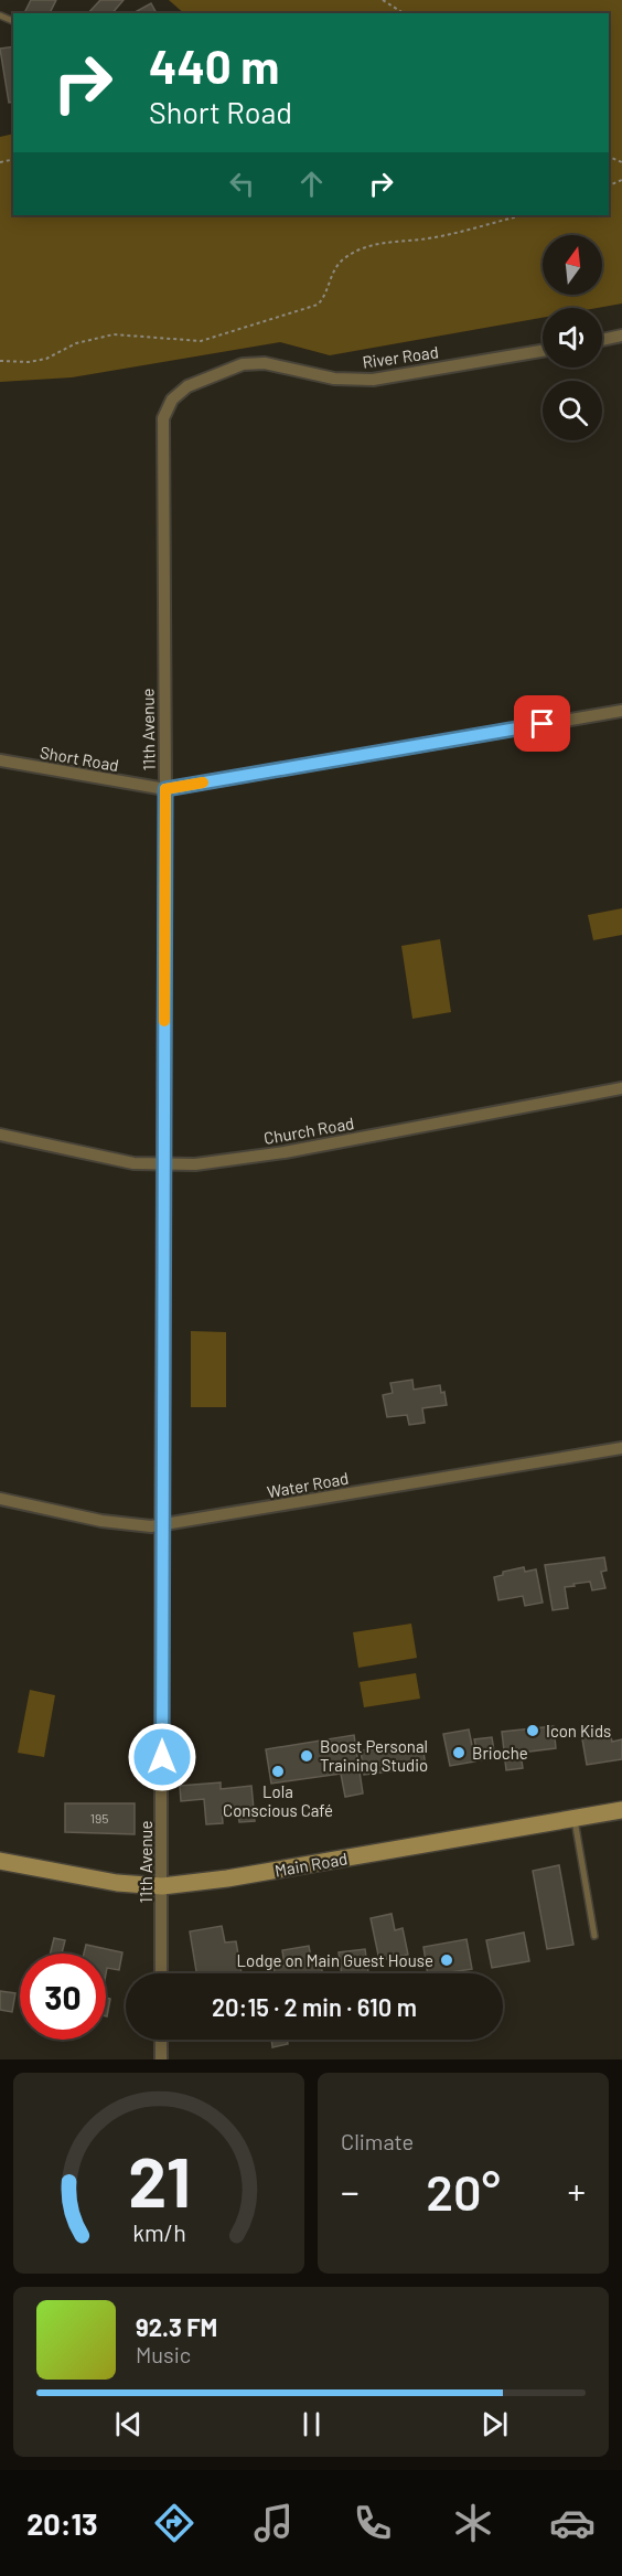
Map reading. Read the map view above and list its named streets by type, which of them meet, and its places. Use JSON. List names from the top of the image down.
{
  "streets": {
    "main road": ["Main Road"],
    "street": [
      "River Road",
      "11th Avenue",
      "Short Road",
      "Church Road",
      "Water Road"
    ]
  },
  "crossings": [
    ["River Road", "11th Avenue"],
    ["11th Avenue", "Short Road"],
    ["11th Avenue", "Church Road"],
    ["11th Avenue", "Water Road"],
    ["11th Avenue", "Main Road"]
  ],
  "places": [
    "Icon Kids",
    "Brioche",
    "Boost Personal Training Studio",
    "Lola Conscious Café",
    "Lodge on Main Guest House"
  ],
  "house_numbers": ["195"],
  "north": "top",
  "page": {
    "turn": ["440 m", "Short Road"],
    "limit": "30",
    "trip": "20:15 · 2 min · 610 m",
    "tile": "Climate",
    "heat": ["−", "20°", "+"],
    "song": ["92.3 FM", "Music"],
    "tabs": "20:13",
    "gauge": ["21", "km/h"]
  }
}
